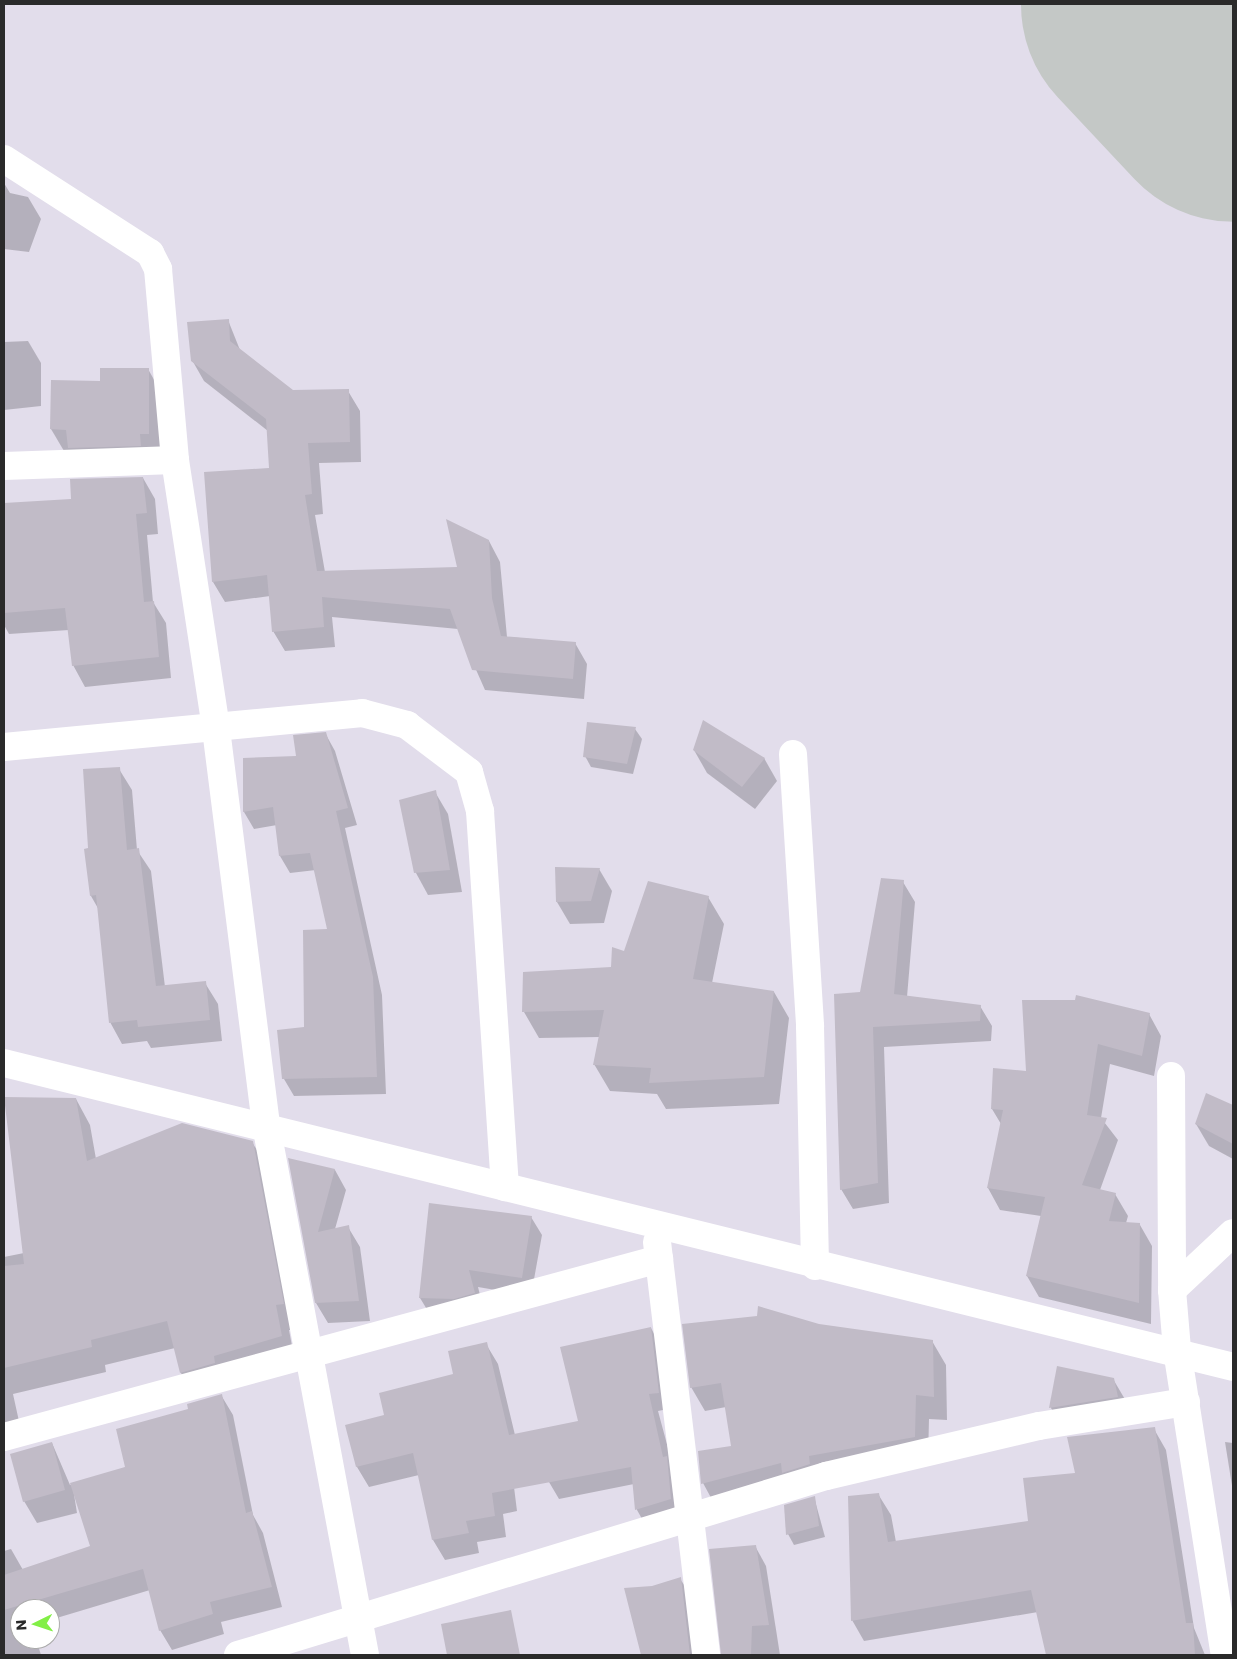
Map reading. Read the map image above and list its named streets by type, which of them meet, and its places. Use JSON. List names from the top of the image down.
{
  "north": "left"
}
